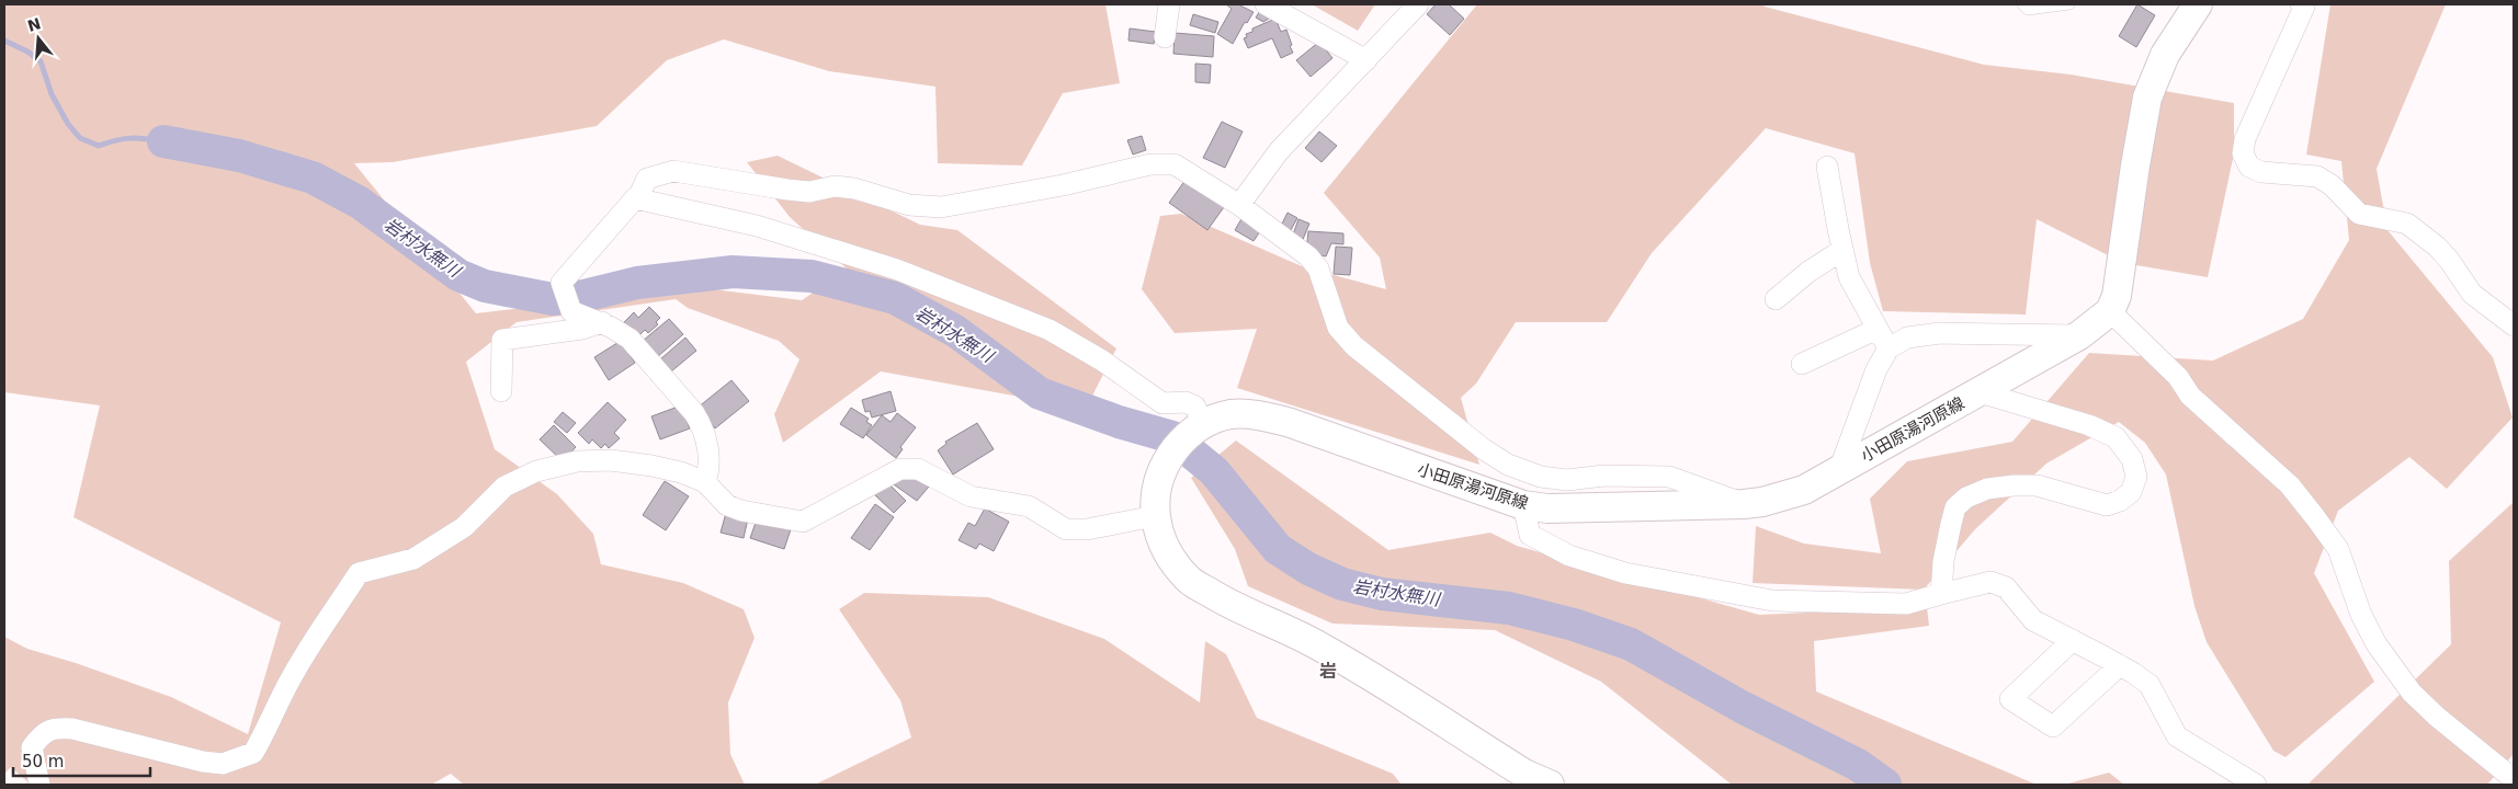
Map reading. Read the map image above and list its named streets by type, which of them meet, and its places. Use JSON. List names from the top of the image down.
{
  "streets": {
    "main road": ["小田原湯河原線"]
  },
  "districts": ["岩"],
  "water": ["岩村水無川"],
  "scale_bar": "50 m",
  "north": "top"
}
